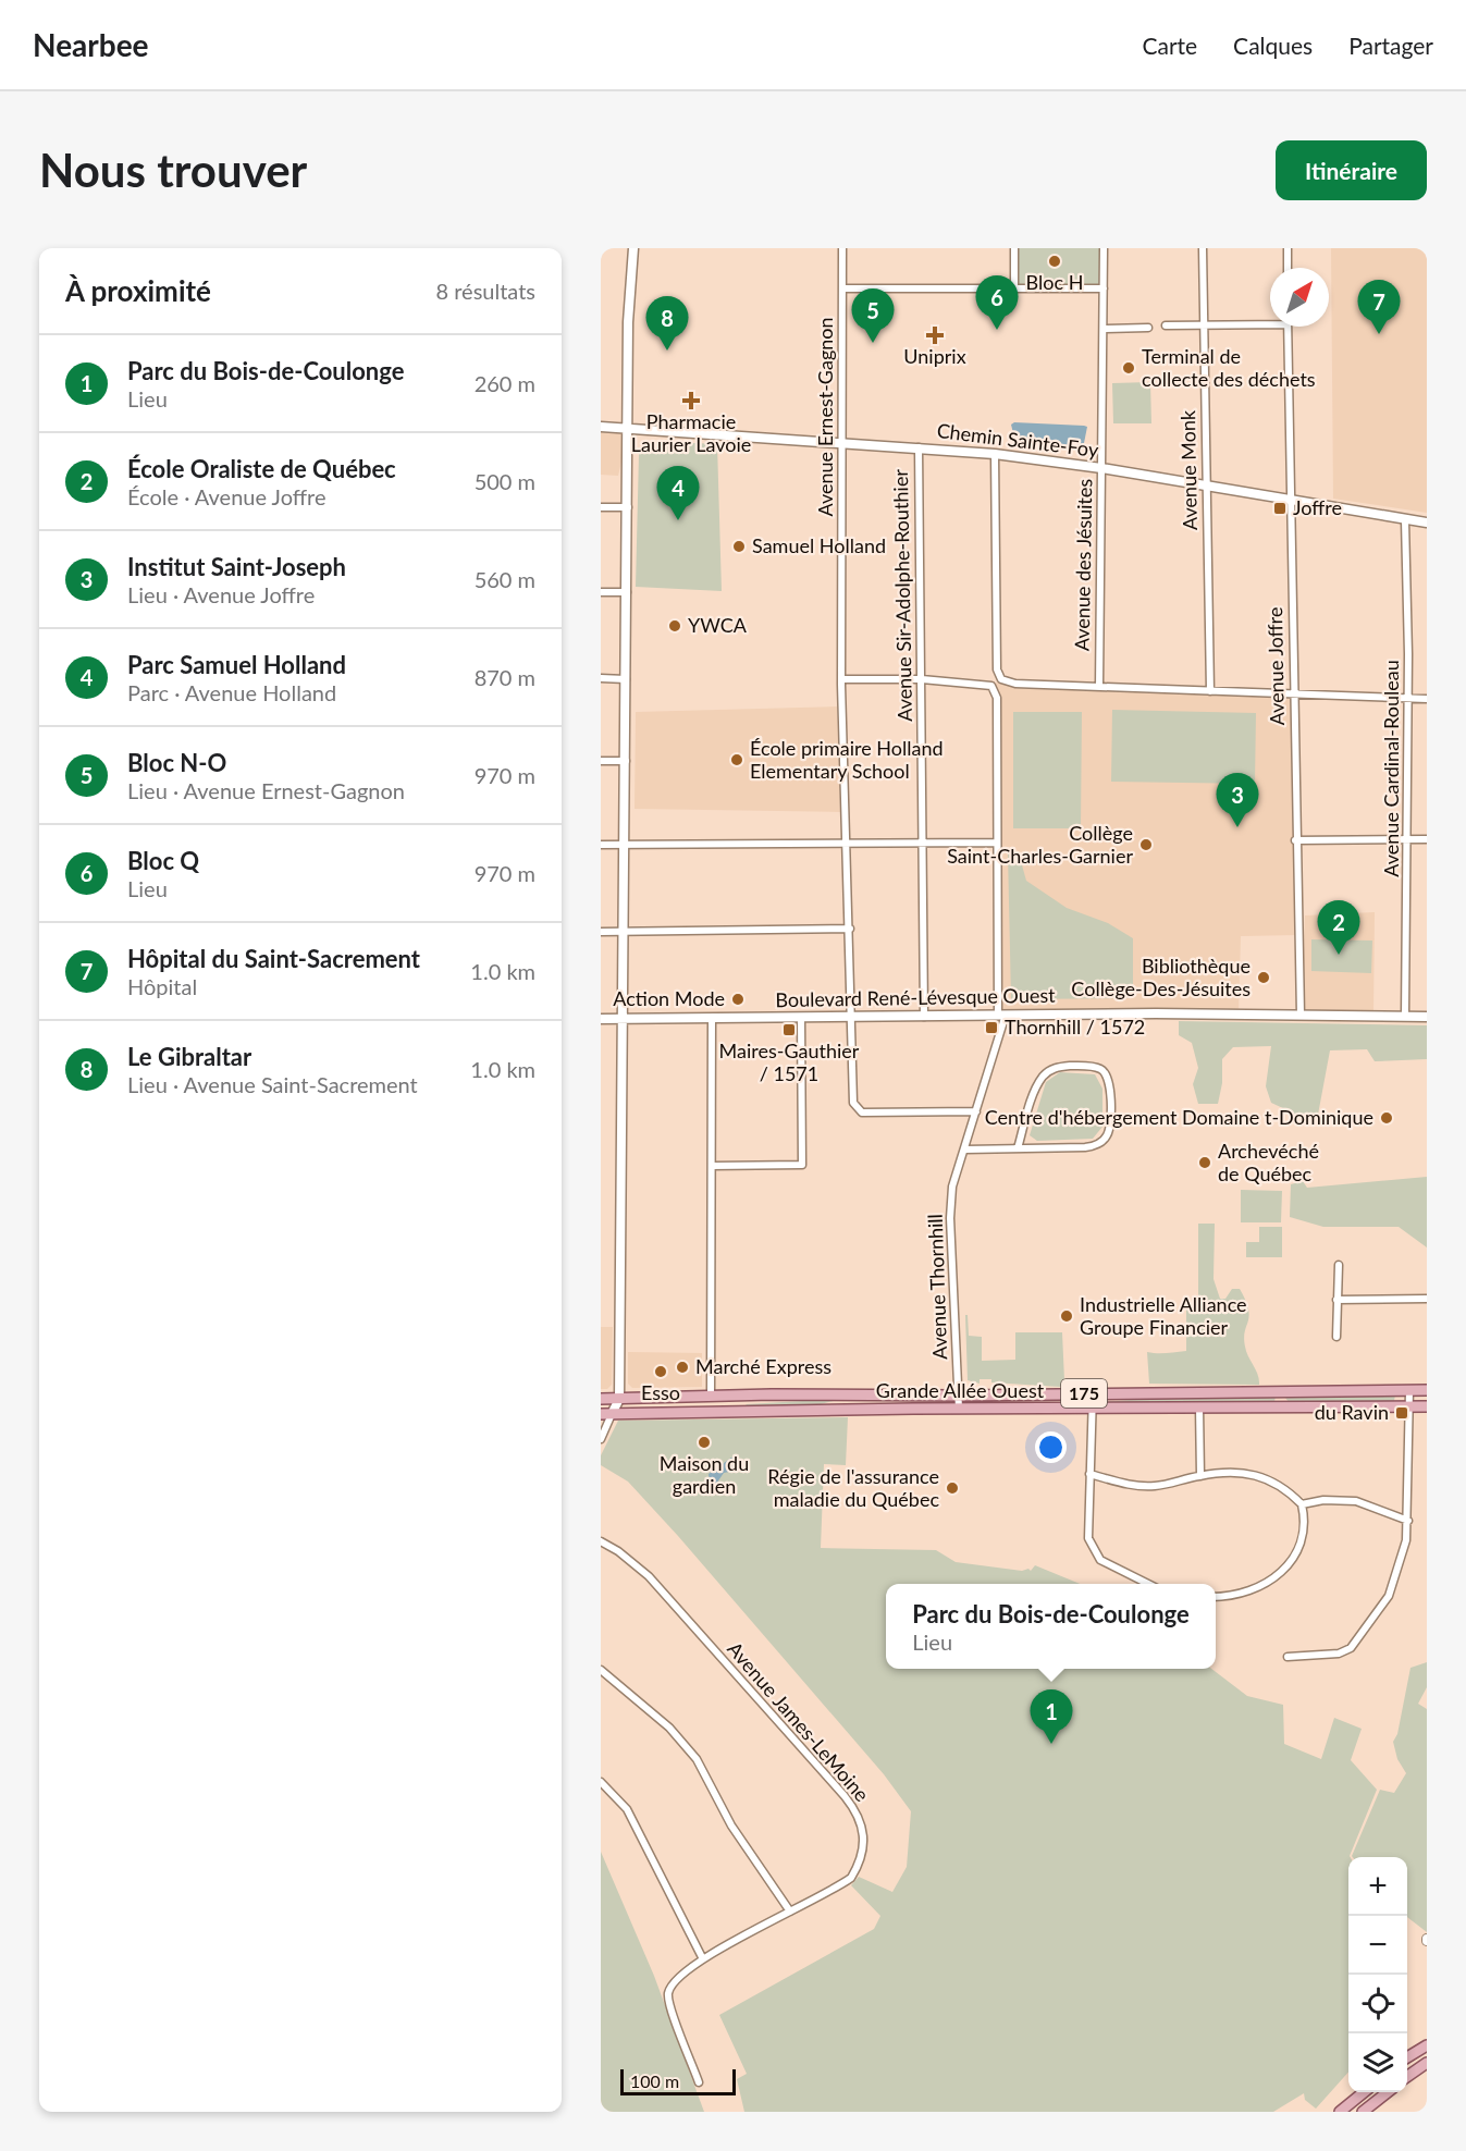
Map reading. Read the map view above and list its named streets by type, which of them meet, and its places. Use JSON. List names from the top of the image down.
{
  "streets": {
    "main road": [
      "Chemin Sainte-Foy",
      "Boulevard René-Lévesque Ouest",
      "Grande Allée Ouest",
      "175"
    ],
    "street": [
      "Avenue Ernest-Gagnon",
      "Avenue Monk",
      "Avenue des Jésuites",
      "Avenue Sir-Adolphe-Routhier",
      "Avenue Joffre",
      "Avenue Cardinal-Rouleau",
      "Avenue Thornhill",
      "Avenue James-LeMoine"
    ]
  },
  "crossings": [
    ["Avenue Ernest-Gagnon", "Chemin Sainte-Foy"],
    ["Avenue Ernest-Gagnon", "Boulevard René-Lévesque Ouest"],
    ["Avenue Ernest-Gagnon", "Avenue Thornhill"],
    ["Chemin Sainte-Foy", "Avenue Monk"],
    ["Chemin Sainte-Foy", "Avenue des Jésuites"],
    ["Chemin Sainte-Foy", "Avenue Sir-Adolphe-Routhier"],
    ["Chemin Sainte-Foy", "Avenue Joffre"],
    ["Chemin Sainte-Foy", "Avenue Cardinal-Rouleau"],
    ["Avenue Sir-Adolphe-Routhier", "Boulevard René-Lévesque Ouest"],
    ["Avenue Sir-Adolphe-Routhier", "Avenue Thornhill"],
    ["Avenue Joffre", "Boulevard René-Lévesque Ouest"],
    ["Avenue Cardinal-Rouleau", "Boulevard René-Lévesque Ouest"],
    ["Boulevard René-Lévesque Ouest", "Avenue Thornhill"],
    ["Avenue Thornhill", "Grande Allée Ouest"],
    ["Grande Allée Ouest", "175"]
  ],
  "places": {
    "other": [
      "Bloc H",
      "Terminal de collecte des déchets",
      "Samuel Holland",
      "YWCA",
      "École primaire Holland Elementary School",
      "Collège Saint-Charles-Garnier",
      "Bibliothèque Collège-Des-Jésuites",
      "Action Mode",
      "Centre d'hébergement Domaine t-Dominique",
      "Archevéché de Québec",
      "Industrielle Alliance Groupe Financier",
      "Marché Express",
      "Esso",
      "Maison du gardien",
      "Régie de l'assurance maladie du Québec"
    ],
    "health": ["Uniprix", "Pharmacie Laurier Lavoie"],
    "transit": [
      "Joffre",
      "Thornhill / 1572",
      "Maires-Gauthier / 1571",
      "du Ravin"
    ]
  },
  "scale_bar": "100 m",
  "north": "top right",
  "page": {
    "header": "Nearbee",
    "nav": ["Carte", "Calques", "Partager"],
    "buttons": "Itinéraire",
    "title": "Nous trouver",
    "heading": ["À proximité", "8 résultats"],
    "pins": [
      "6",
      "7",
      "5",
      "8",
      "4",
      "3",
      "2",
      "1"
    ],
    "list": [
      {
        "mark": "1",
        "name": "Parc du Bois-de-Coulonge",
        "note": "Lieu",
        "value": "260 m"
      },
      {
        "mark": "2",
        "name": "École Oraliste de Québec",
        "note": "École · Avenue Joffre",
        "value": "500 m"
      },
      {
        "mark": "3",
        "name": "Institut Saint-Joseph",
        "note": "Lieu · Avenue Joffre",
        "value": "560 m"
      },
      {
        "mark": "4",
        "name": "Parc Samuel Holland",
        "note": "Parc · Avenue Holland",
        "value": "870 m"
      },
      {
        "mark": "5",
        "name": "Bloc N-O",
        "note": "Lieu · Avenue Ernest-Gagnon",
        "value": "970 m"
      },
      {
        "mark": "6",
        "name": "Bloc Q",
        "note": "Lieu",
        "value": "970 m"
      },
      {
        "mark": "7",
        "name": "Hôpital du Saint-Sacrement",
        "note": "Hôpital",
        "value": "1.0 km"
      },
      {
        "mark": "8",
        "name": "Le Gibraltar",
        "note": "Lieu · Avenue Saint-Sacrement",
        "value": "1.0 km"
      }
    ],
    "popup": ["Parc du Bois-de-Coulonge", "Lieu"],
    "map_buttons": ["+", "−"],
    "scale": "100 m"
  }
}
